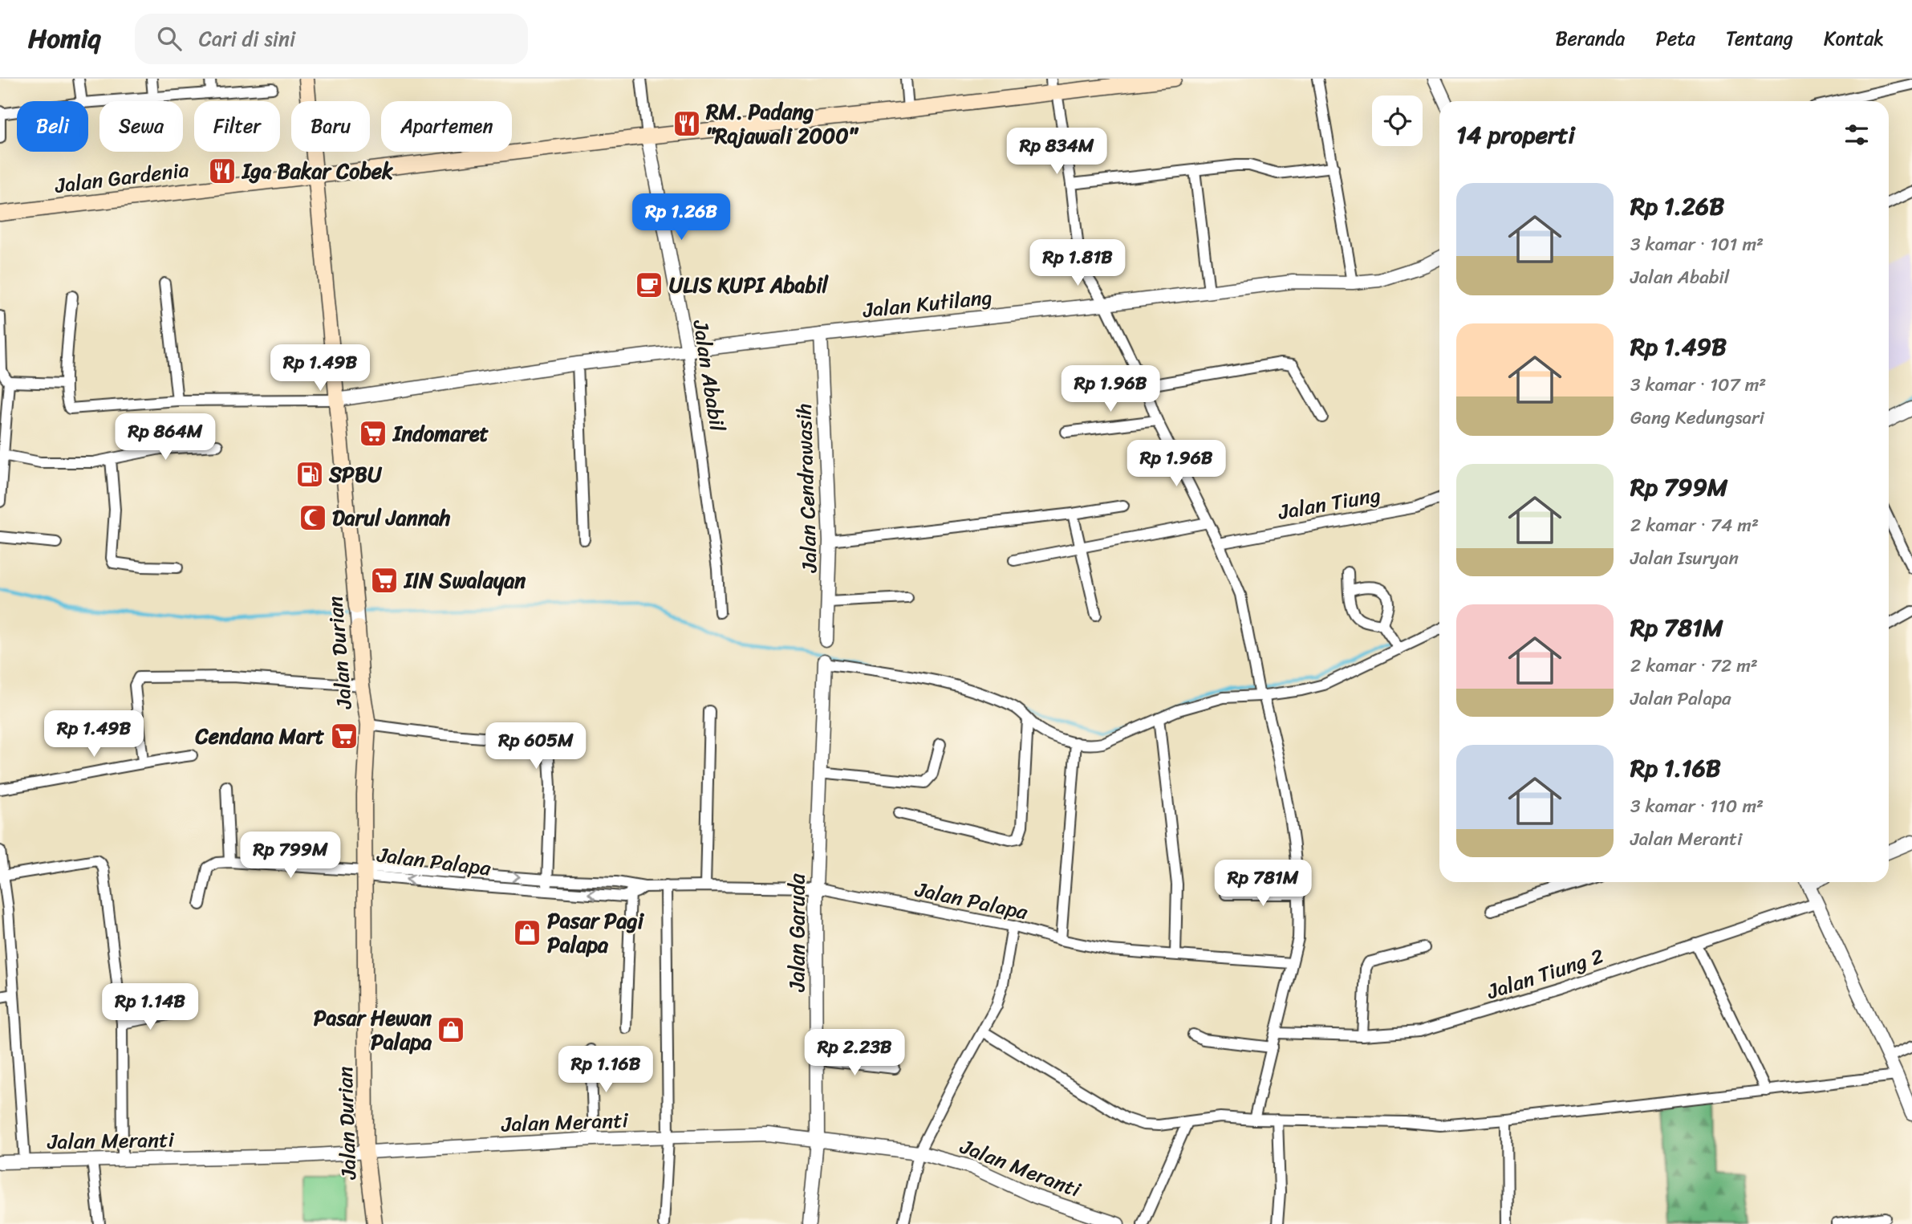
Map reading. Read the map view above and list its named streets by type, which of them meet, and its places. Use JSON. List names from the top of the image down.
{
  "streets": {
    "main road": ["Jalan Gardenia", "Jalan Durian"],
    "street": [
      "Jalan Kutilang",
      "Jalan Ababil",
      "Jalan Cendrawasih",
      "Jalan Tiung",
      "Jalan Palapa",
      "Jalan Garuda",
      "Jalan Tiung 2",
      "Jalan Meranti"
    ]
  },
  "crossings": [
    ["Jalan Gardenia", "Jalan Ababil"],
    ["Jalan Gardenia", "Jalan Durian"],
    ["Jalan Kutilang", "Jalan Ababil"],
    ["Jalan Kutilang", "Jalan Cendrawasih"],
    ["Jalan Kutilang", "Jalan Durian"],
    ["Jalan Cendrawasih", "Jalan Garuda"],
    ["Jalan Durian", "Jalan Palapa"],
    ["Jalan Durian", "Jalan Meranti"],
    ["Jalan Palapa", "Jalan Garuda"],
    ["Jalan Garuda", "Jalan Meranti"]
  ],
  "places": {
    "restaurant": ["RM. Padang \"Rajawali 2000\"", "Iga Bakar Cobek"],
    "cafe": ["ULIS KUPI Ababil"],
    "supermarket": ["Indomaret", "IIN Swalayan", "Cendana Mart"],
    "fuel station": ["SPBU"],
    "mosque": ["Darul Jannah"],
    "shop": ["Pasar Pagi Palapa", "Pasar Hewan Palapa"]
  },
  "page": {
    "header": "Homiq",
    "search": "Cari di sini",
    "nav": [
      "Beranda",
      "Peta",
      "Tentang",
      "Kontak"
    ],
    "chip": [
      "Beli",
      "Sewa",
      "Filter",
      "Baru",
      "Apartemen"
    ],
    "heading": "14 properti",
    "price": [
      "Rp 834M",
      "Rp 1.26B",
      "Rp 1.81B",
      "Rp 1.49B",
      "Rp 1.96B",
      "Rp 864M",
      "Rp 1.96B",
      "Rp 1.49B",
      "Rp 605M",
      "Rp 799M",
      "Rp 781M",
      "Rp 1.14B",
      "Rp 2.23B",
      "Rp 1.16B"
    ],
    "list": [
      {
        "name": "Rp 1.26B",
        "note": "3 kamar · 101 m² · Jalan Ababil"
      },
      {
        "name": "Rp 1.49B",
        "note": "3 kamar · 107 m² · Gang Kedungsari"
      },
      {
        "name": "Rp 799M",
        "note": "2 kamar · 74 m² · Jalan Isuryan"
      },
      {
        "name": "Rp 781M",
        "note": "2 kamar · 72 m² · Jalan Palapa"
      },
      {
        "name": "Rp 1.16B",
        "note": "3 kamar · 110 m² · Jalan Meranti"
      }
    ]
  }
}
